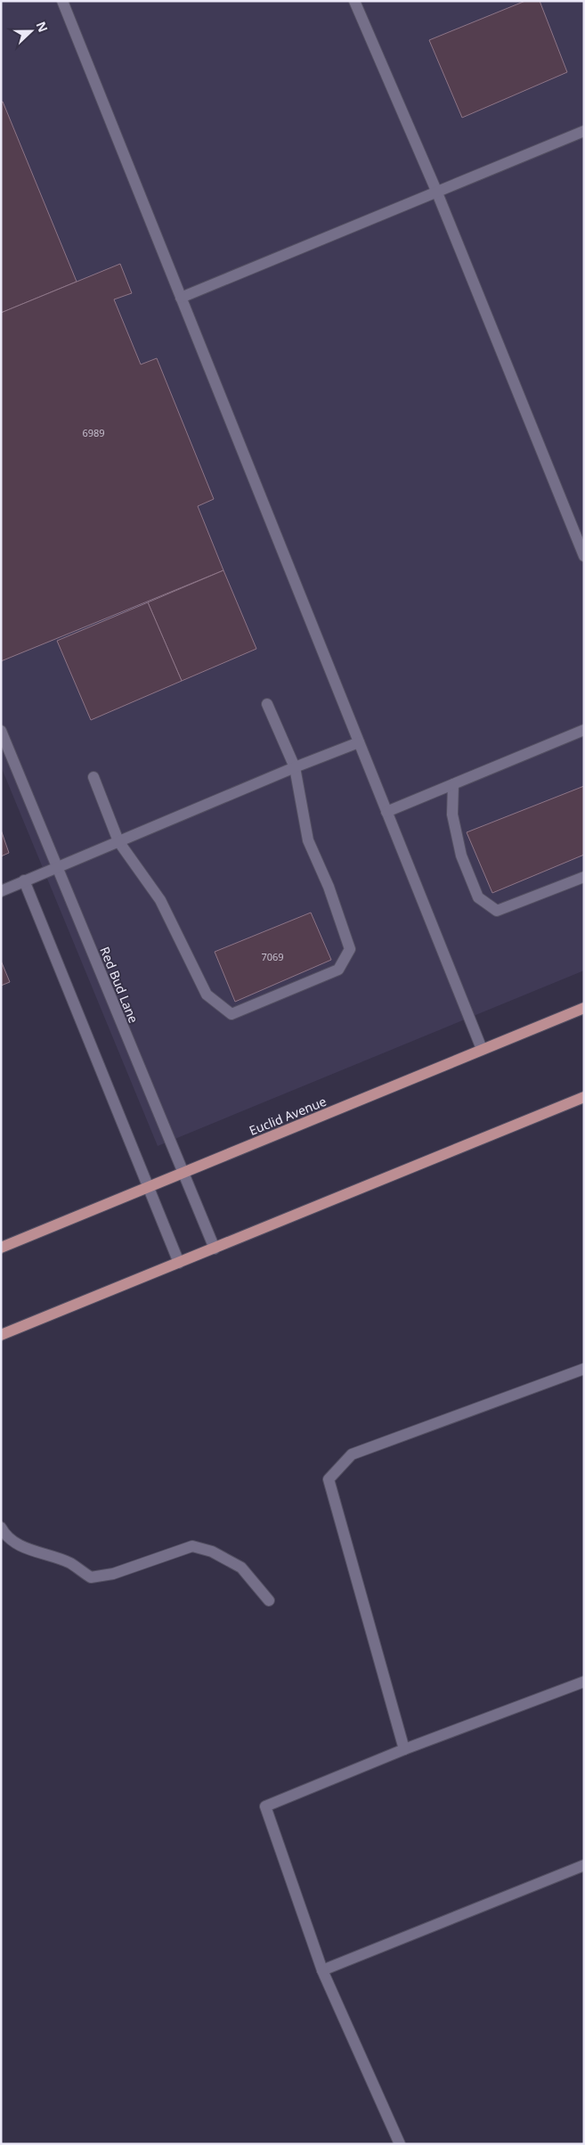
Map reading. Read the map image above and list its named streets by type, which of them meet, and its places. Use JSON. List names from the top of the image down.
{
  "streets": {
    "main road": ["Euclid Avenue"],
    "street": ["Red Bud Lane"]
  },
  "crossings": [
    ["Red Bud Lane", "Euclid Avenue"]
  ],
  "house_numbers": ["6989", "7069"],
  "north": "right"
}
